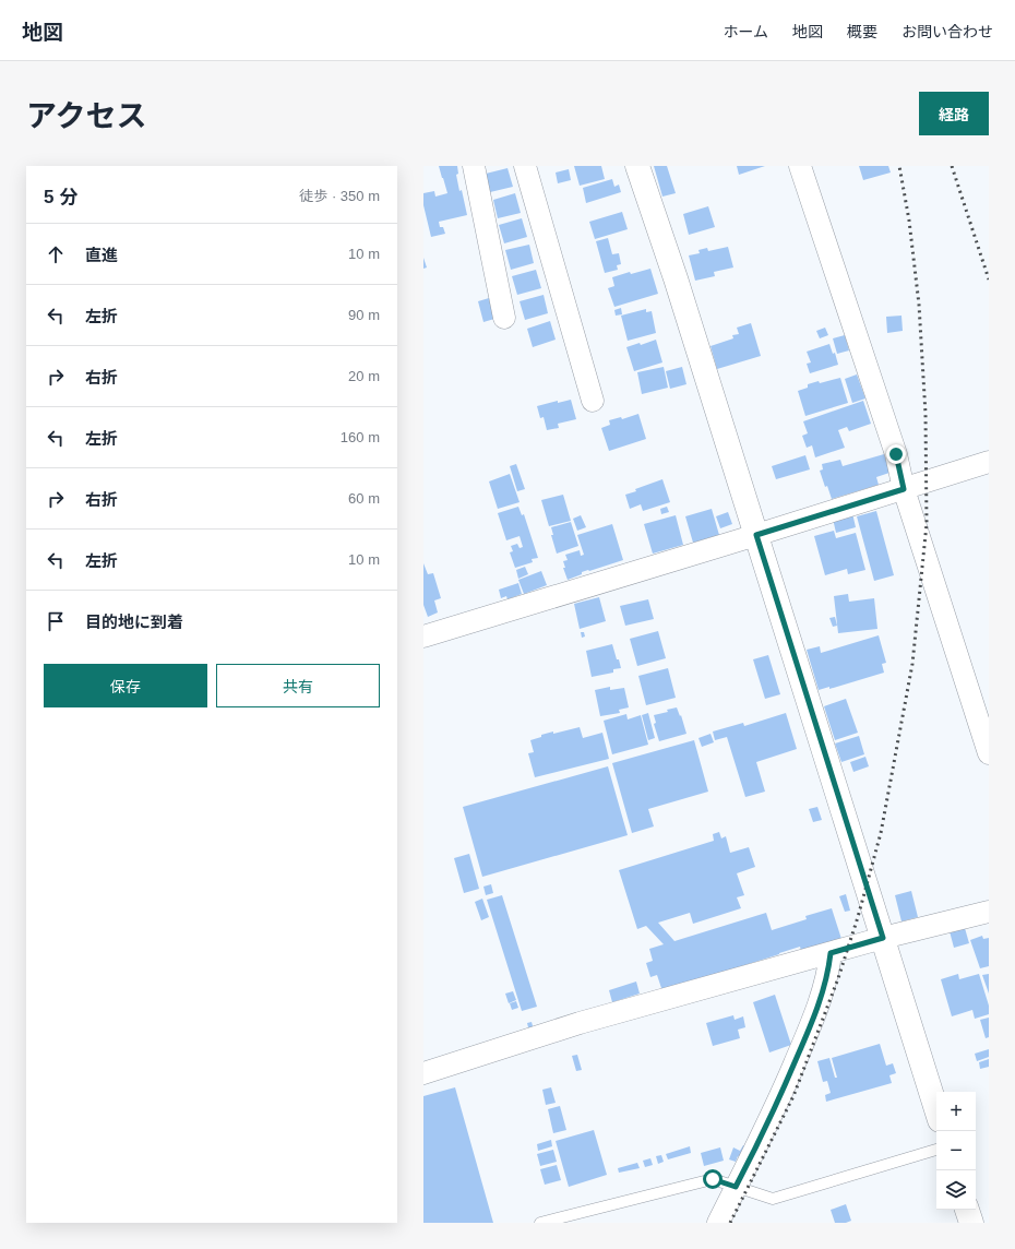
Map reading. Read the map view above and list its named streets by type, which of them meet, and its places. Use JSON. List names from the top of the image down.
{
  "page": {
    "header": "地図",
    "nav": [
      "ホーム",
      "地図",
      "概要",
      "お問い合わせ"
    ],
    "title": "アクセス",
    "buttons": [
      "経路",
      ["保存", "共有"]
    ],
    "heading": ["5 分", "徒歩 · 350 m"],
    "list": [
      ["直進", "10 m"],
      ["左折", "90 m"],
      ["右折", "20 m"],
      ["左折", "160 m"],
      ["右折", "60 m"],
      ["左折", "10 m"],
      "目的地に到着"
    ],
    "map_buttons": ["+", "−"]
  }
}
